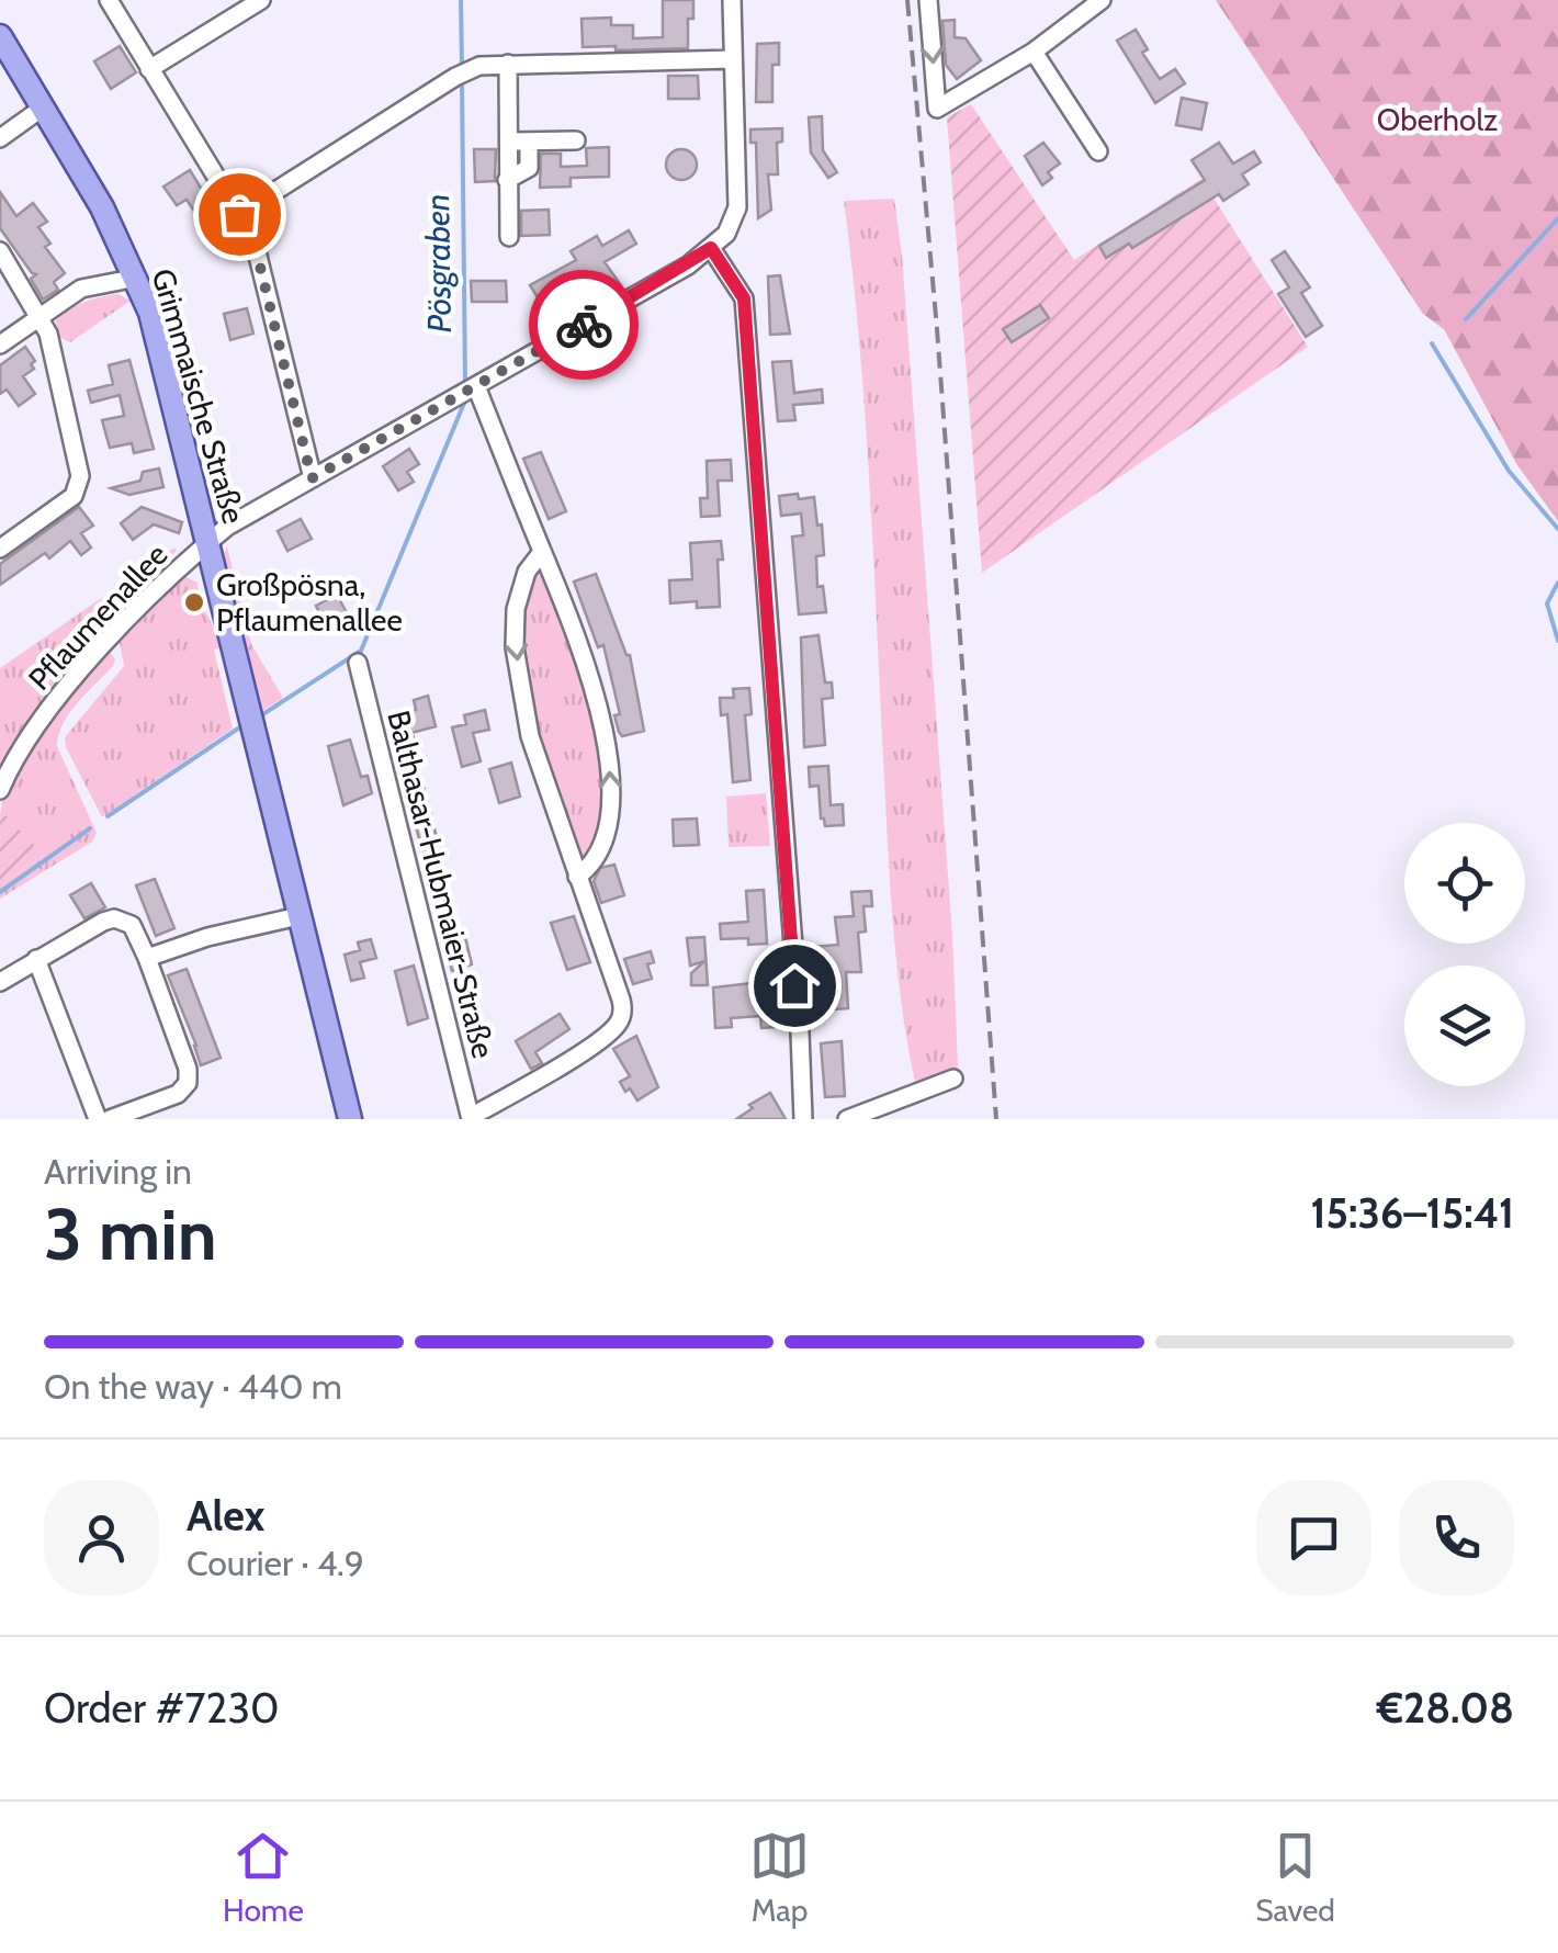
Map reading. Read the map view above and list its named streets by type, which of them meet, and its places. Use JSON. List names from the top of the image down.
{
  "streets": {
    "main road": ["Grimmaische Straße"],
    "street": ["Pflaumenallee", "Balthasar-Hubmaier-Straße"]
  },
  "crossings": [
    ["Grimmaische Straße", "Pflaumenallee"]
  ],
  "water": ["Pösgraben"],
  "parks": ["Oberholz"],
  "places": ["Großpösna, Pflaumenallee"],
  "page": {
    "heading": ["3 min", "Arriving in", "15:36–15:41"],
    "panel": [
      "Alex",
      "Courier · 4.9",
      "Order #7230",
      "€28.08"
    ],
    "bar": "On the way · 440 m",
    "tabs": ["Home", "Map", "Saved"]
  }
}
